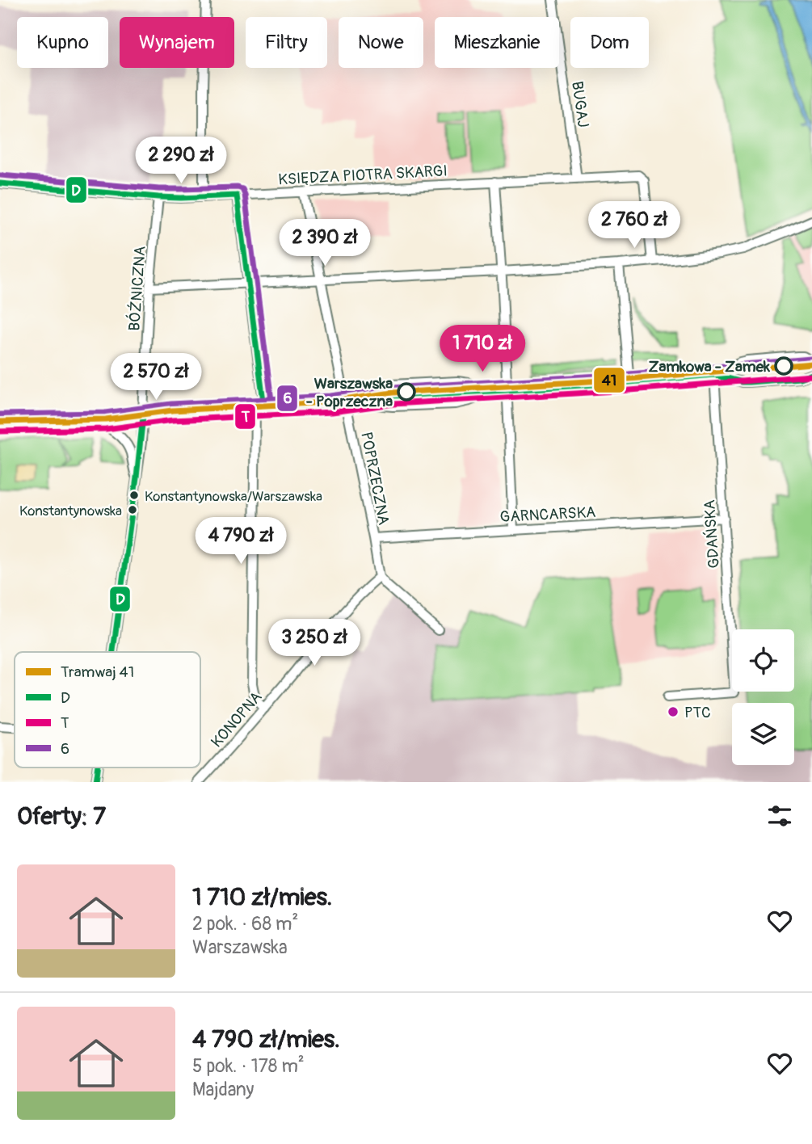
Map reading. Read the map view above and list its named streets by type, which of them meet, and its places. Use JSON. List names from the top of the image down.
{
  "streets": {
    "street": [
      "BUGAJ",
      "KSIĘDZA PIOTRA SKARGI",
      "BÓŹNICZNA",
      "POPRZECZNA",
      "GARNCARSKA",
      "GDAŃSKA",
      "KONOPNA"
    ]
  },
  "crossings": [
    ["BUGAJ", "KSIĘDZA PIOTRA SKARGI"],
    ["KSIĘDZA PIOTRA SKARGI", "BÓŹNICZNA"],
    ["KSIĘDZA PIOTRA SKARGI", "POPRZECZNA"],
    ["POPRZECZNA", "GARNCARSKA"],
    ["GARNCARSKA", "GDAŃSKA"]
  ],
  "places": [
    "Zamkowa - Zamek",
    "Warszawska - Poprzeczna",
    "Konstantynowska/Warszawska",
    "Konstantynowska",
    "PTC"
  ],
  "lines": [
    "transit line 6",
    "transit line D",
    "tram line 41",
    "transit line T"
  ],
  "legend": [
    "Tramwaj 41",
    "D",
    "T",
    "6"
  ],
  "page": {
    "chip": [
      "Kupno",
      "Wynajem",
      "Filtry",
      "Nowe",
      "Mieszkanie",
      "Dom"
    ],
    "price": [
      "2 290 zł",
      "2 760 zł",
      "2 390 zł",
      "1 710 zł",
      "2 570 zł",
      "4 790 zł",
      "3 250 zł"
    ],
    "heading": "Oferty: 7",
    "list": [
      {
        "name": "1 710 zł/mies.",
        "note": "2 pok. · 68 m² · Warszawska"
      },
      {
        "name": "4 790 zł/mies.",
        "note": "5 pok. · 178 m² · Majdany"
      }
    ]
  }
}
